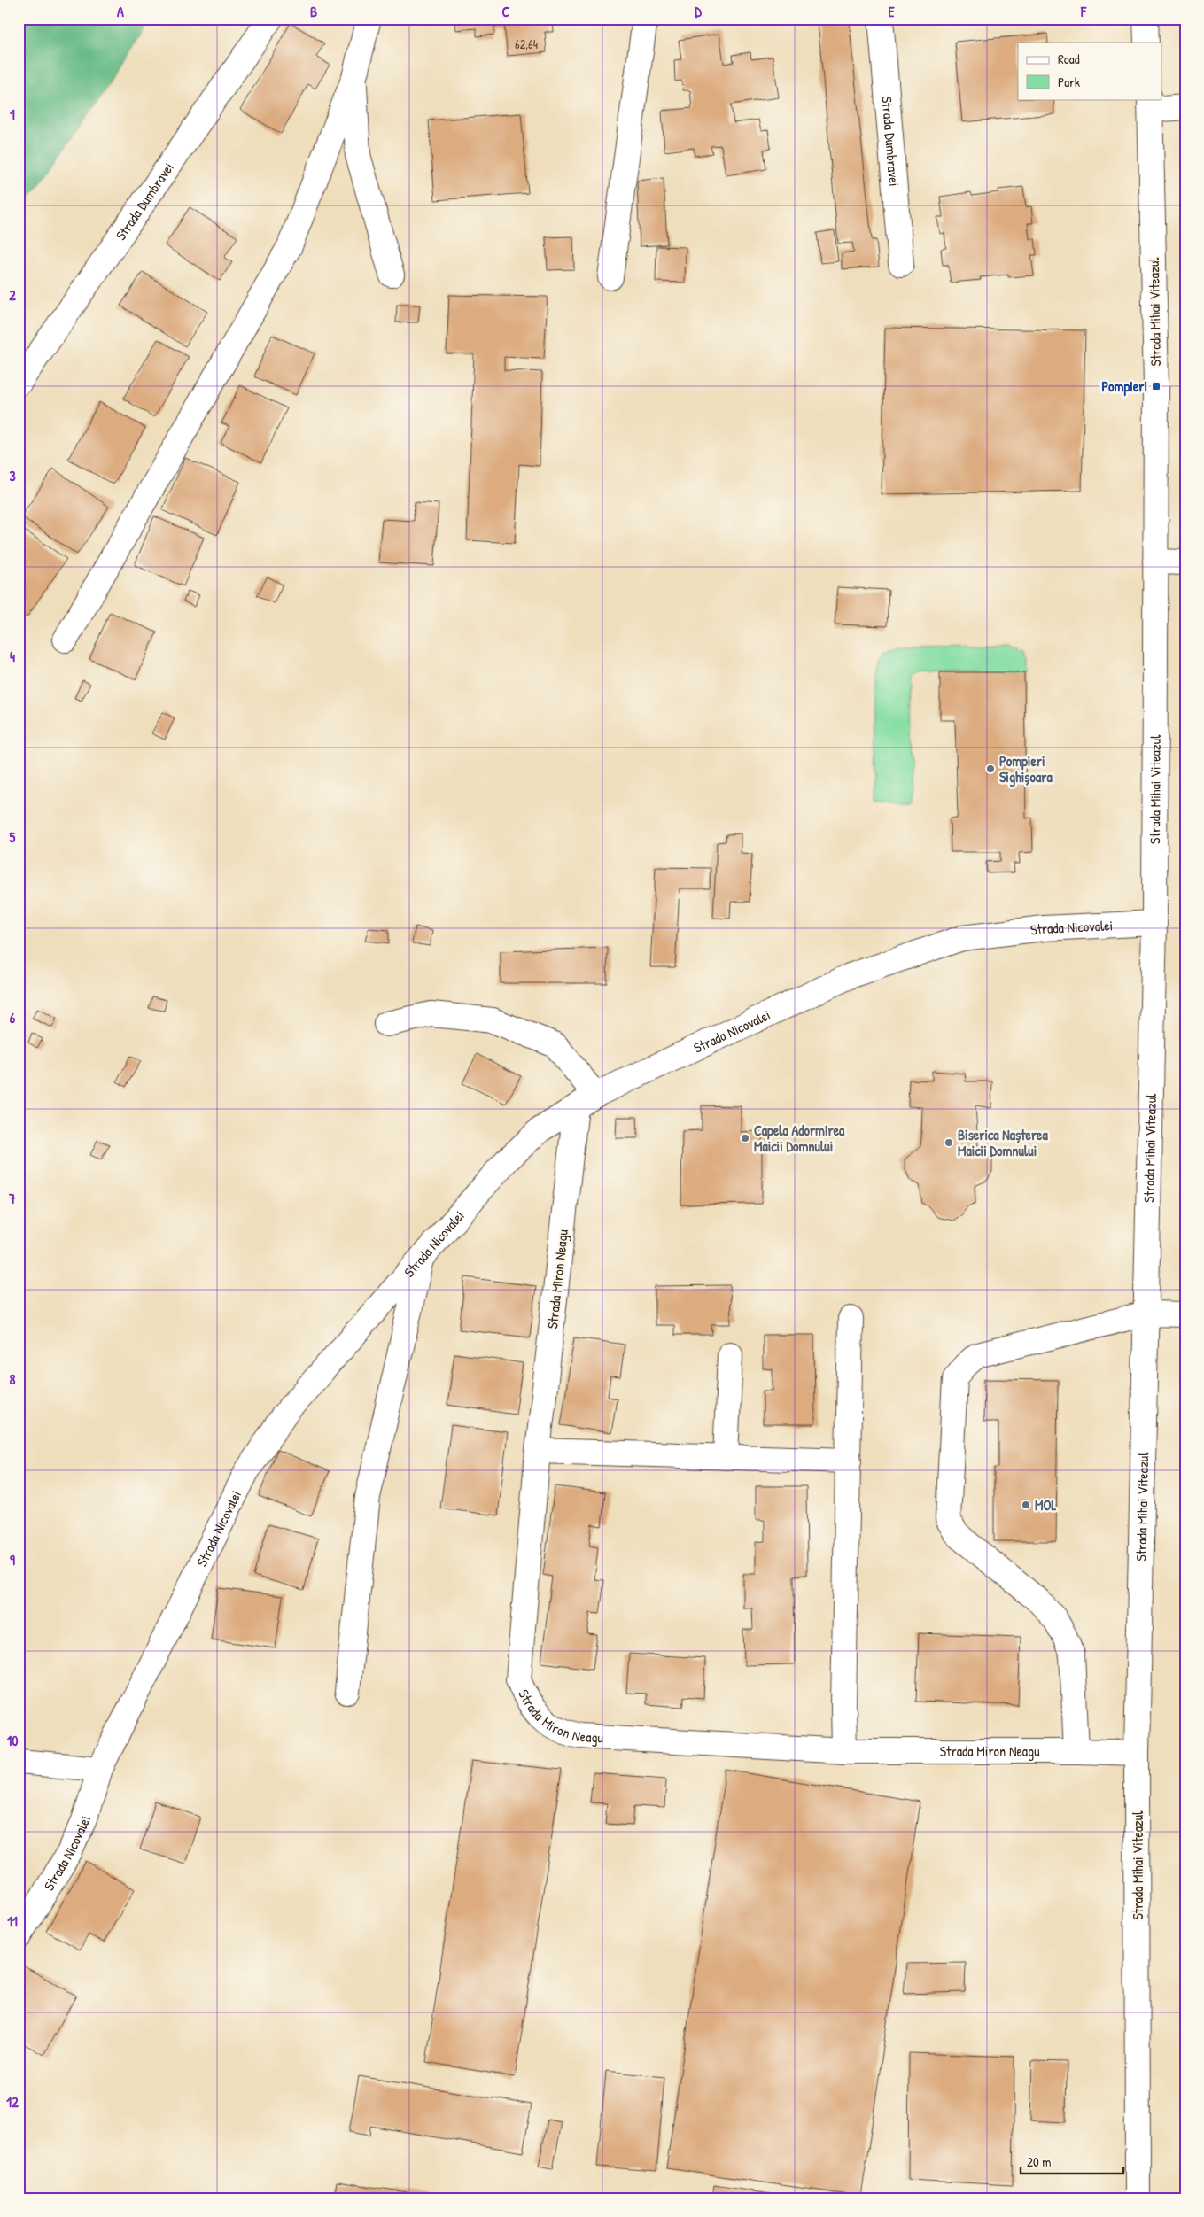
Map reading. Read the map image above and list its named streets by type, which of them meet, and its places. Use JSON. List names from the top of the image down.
{
  "streets": {
    "main road": [
      "Strada Dumbravei",
      "Strada Mihai Viteazul",
      "Strada Nicovalei",
      "Strada Miron Neagu"
    ]
  },
  "crossings": [
    ["Strada Mihai Viteazul", "Strada Nicovalei"],
    ["Strada Mihai Viteazul", "Strada Miron Neagu"],
    ["Strada Nicovalei", "Strada Miron Neagu"]
  ],
  "places": {
    "transit": ["Pompieri"],
    "other": [
      "Pompieri Sighișoara",
      "Capela Adormirea Maicii Domnului",
      "Biserica Nașterea Maicii Domnului",
      "MOL"
    ]
  },
  "house_numbers": ["62,64"],
  "legend": ["Road", "Park"],
  "scale_bar": "20 m",
  "grid": {
    "columns": [
      "A",
      "B",
      "C",
      "D",
      "E",
      "F"
    ],
    "rows": [
      "1",
      "2",
      "3",
      "4",
      "5",
      "6",
      "7",
      "8",
      "9",
      "10",
      "11",
      "12"
    ]
  }
}
